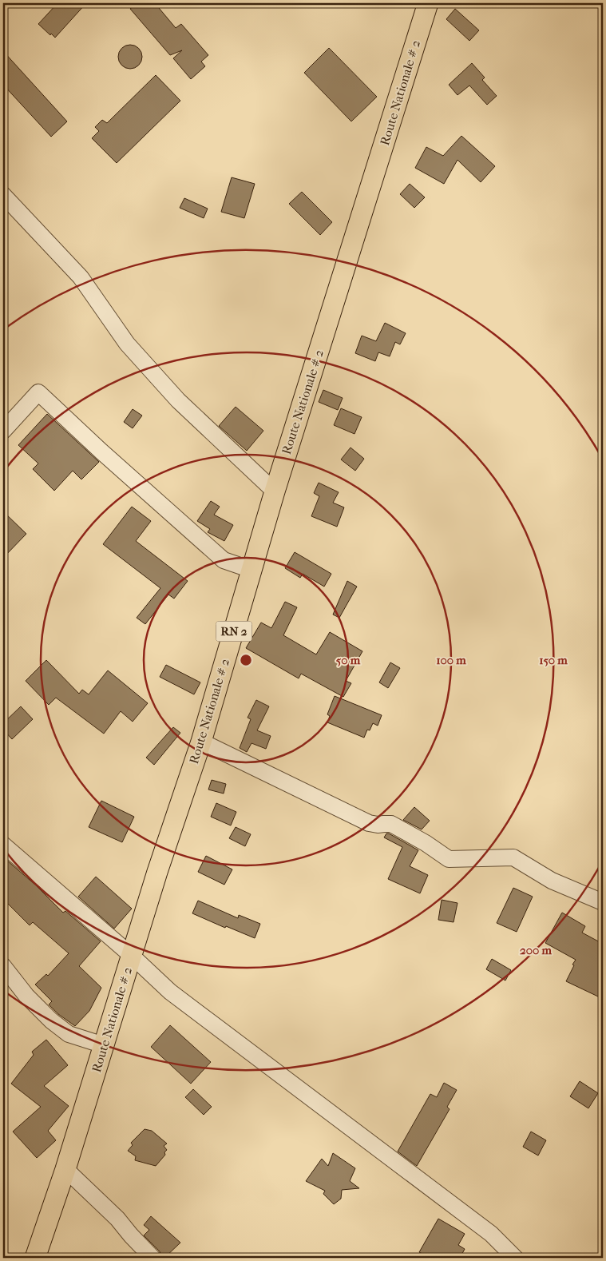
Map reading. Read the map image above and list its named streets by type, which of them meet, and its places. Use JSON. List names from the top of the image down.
{
  "streets": {
    "main road": ["Route Nationale # 2", "RN 2"]
  },
  "rings": [
    "50 m",
    "100 m",
    "150 m",
    "200 m"
  ]
}
